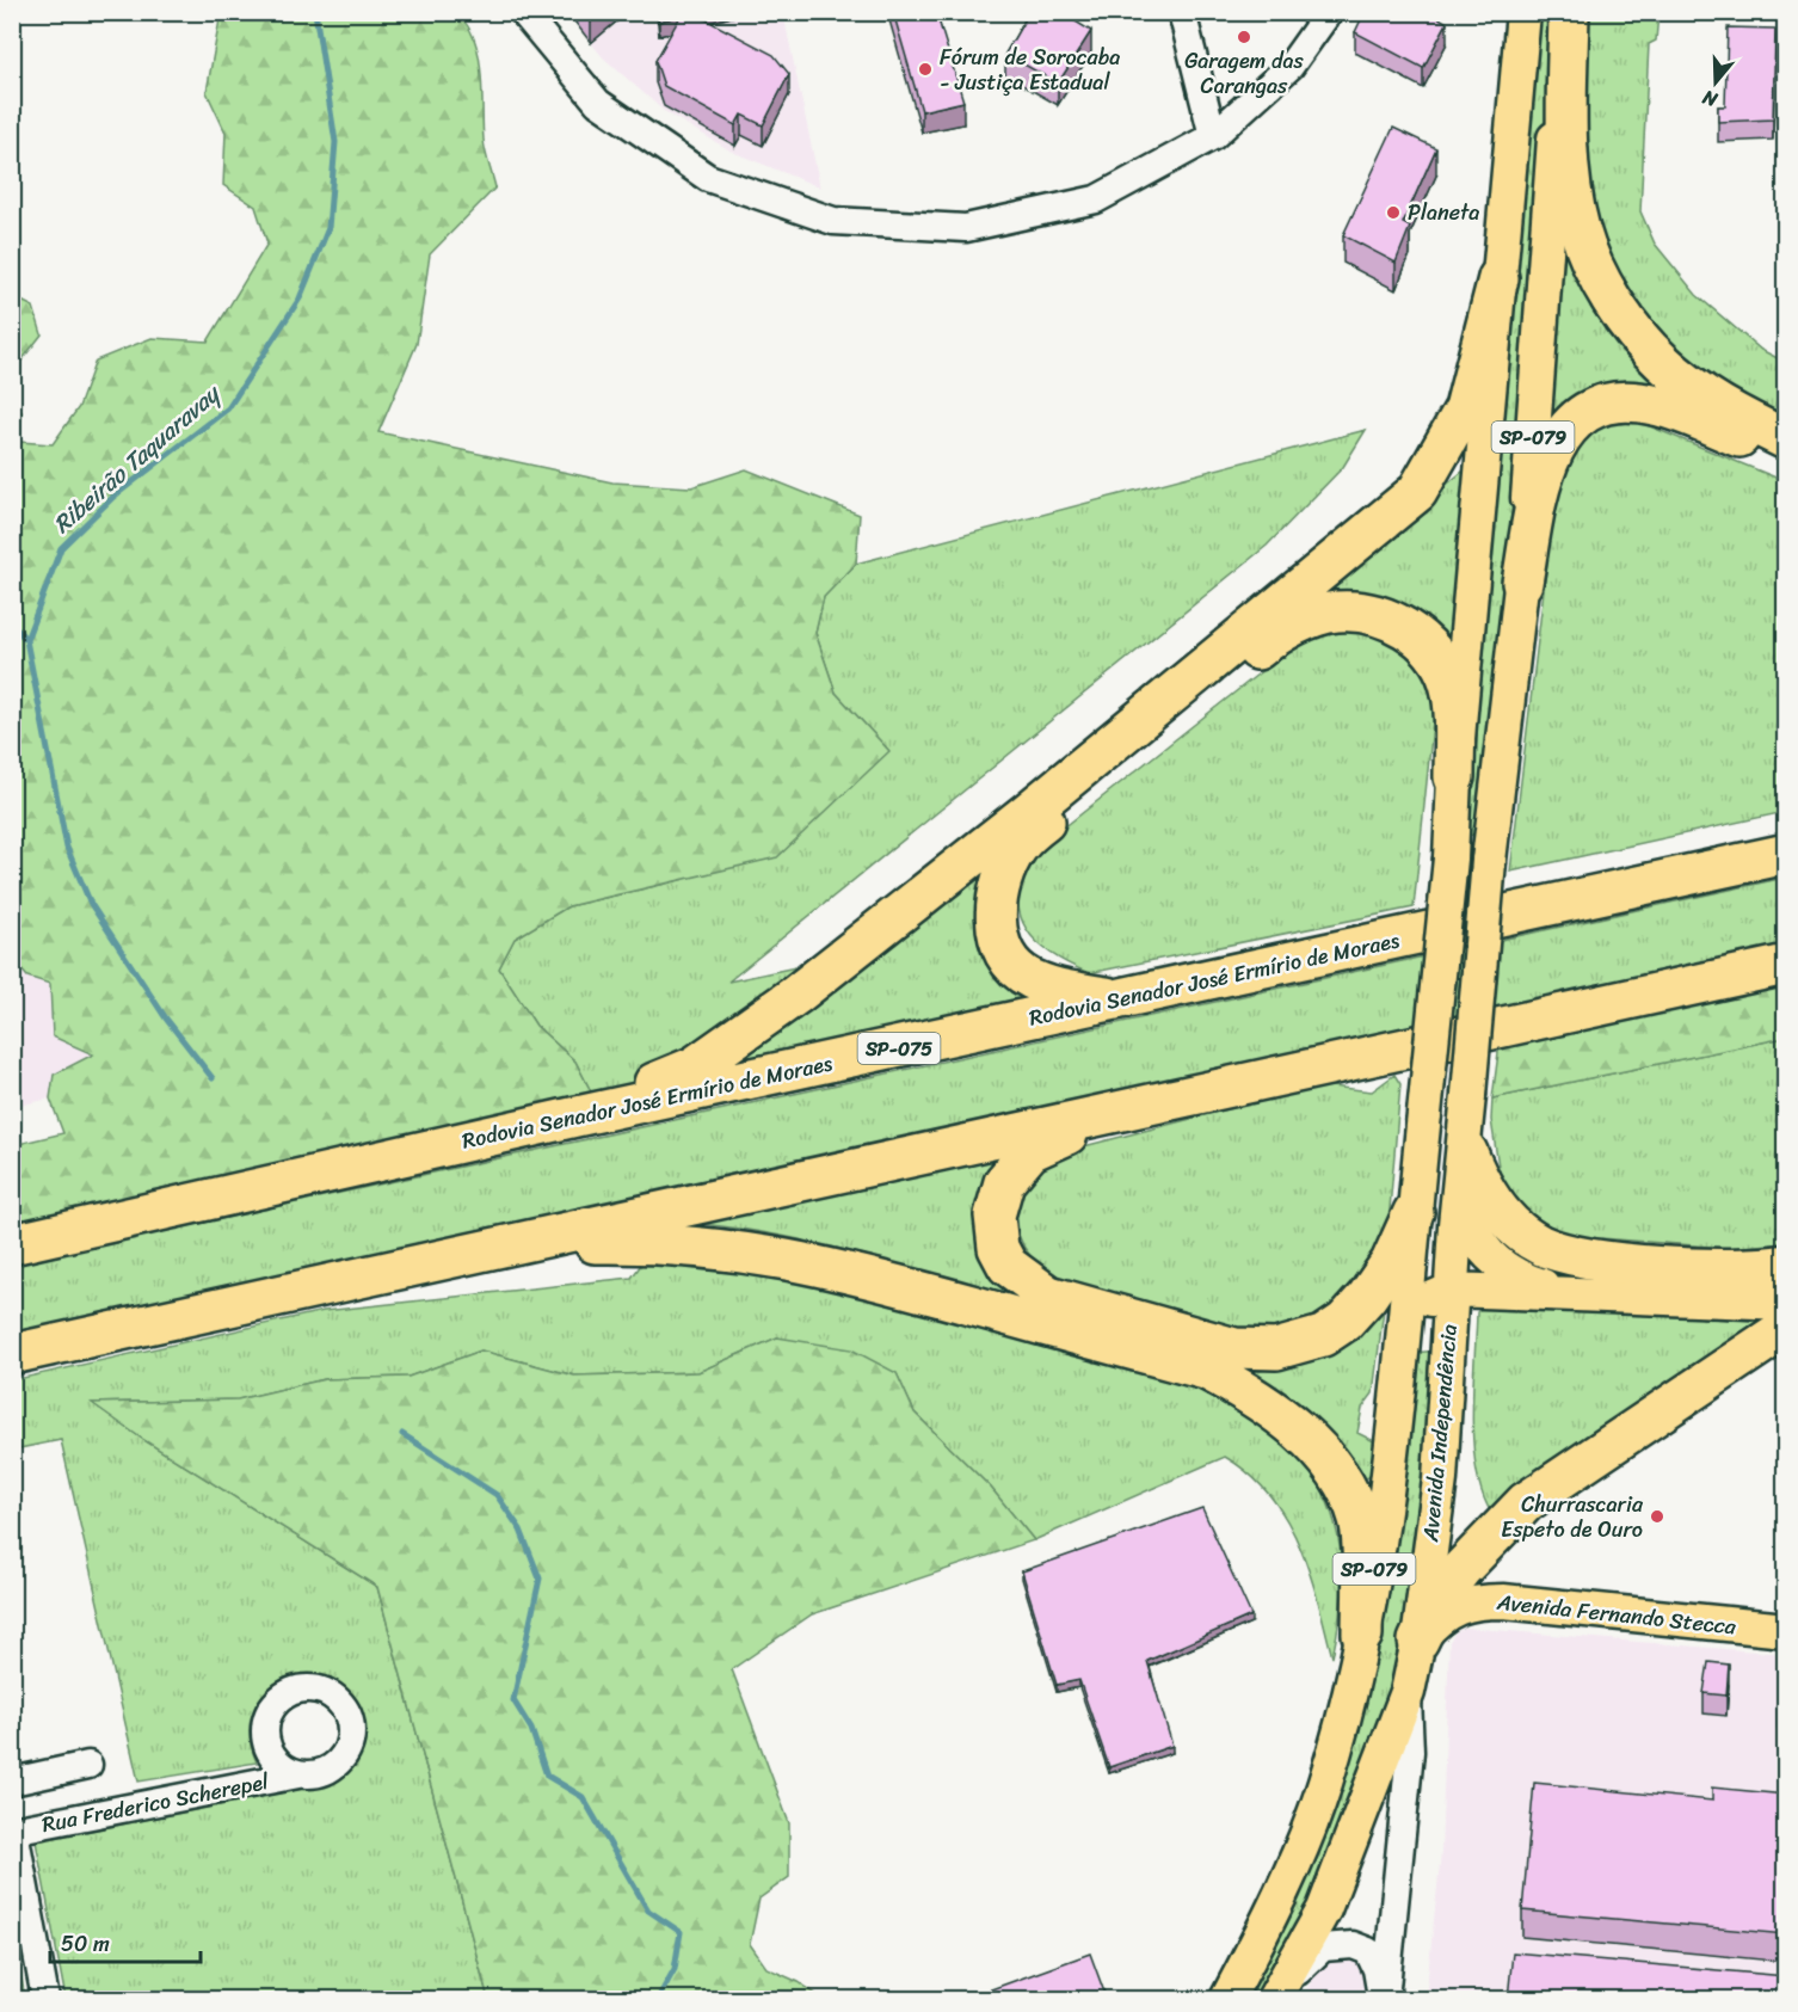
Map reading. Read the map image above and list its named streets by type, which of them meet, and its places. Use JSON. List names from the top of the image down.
{
  "streets": {
    "highway": ["Rodovia Senador José Ermírio de Moraes", "SP-075"],
    "main road": ["SP-079", "Avenida Independência", "Avenida Fernando Stecca"],
    "street": ["Rua Frederico Scherepel"]
  },
  "crossings": [
    ["SP-079", "Avenida Independência"],
    ["Avenida Independência", "Avenida Fernando Stecca"]
  ],
  "water": ["Ribeirão Taquaravay"],
  "places": [
    "Garagem das Carangas",
    "Fórum de Sorocaba - Justiça Estadual",
    "Planeta",
    "Churrascaria Espeto de Ouro"
  ],
  "scale_bar": "50 m",
  "north": "bottom"
}
